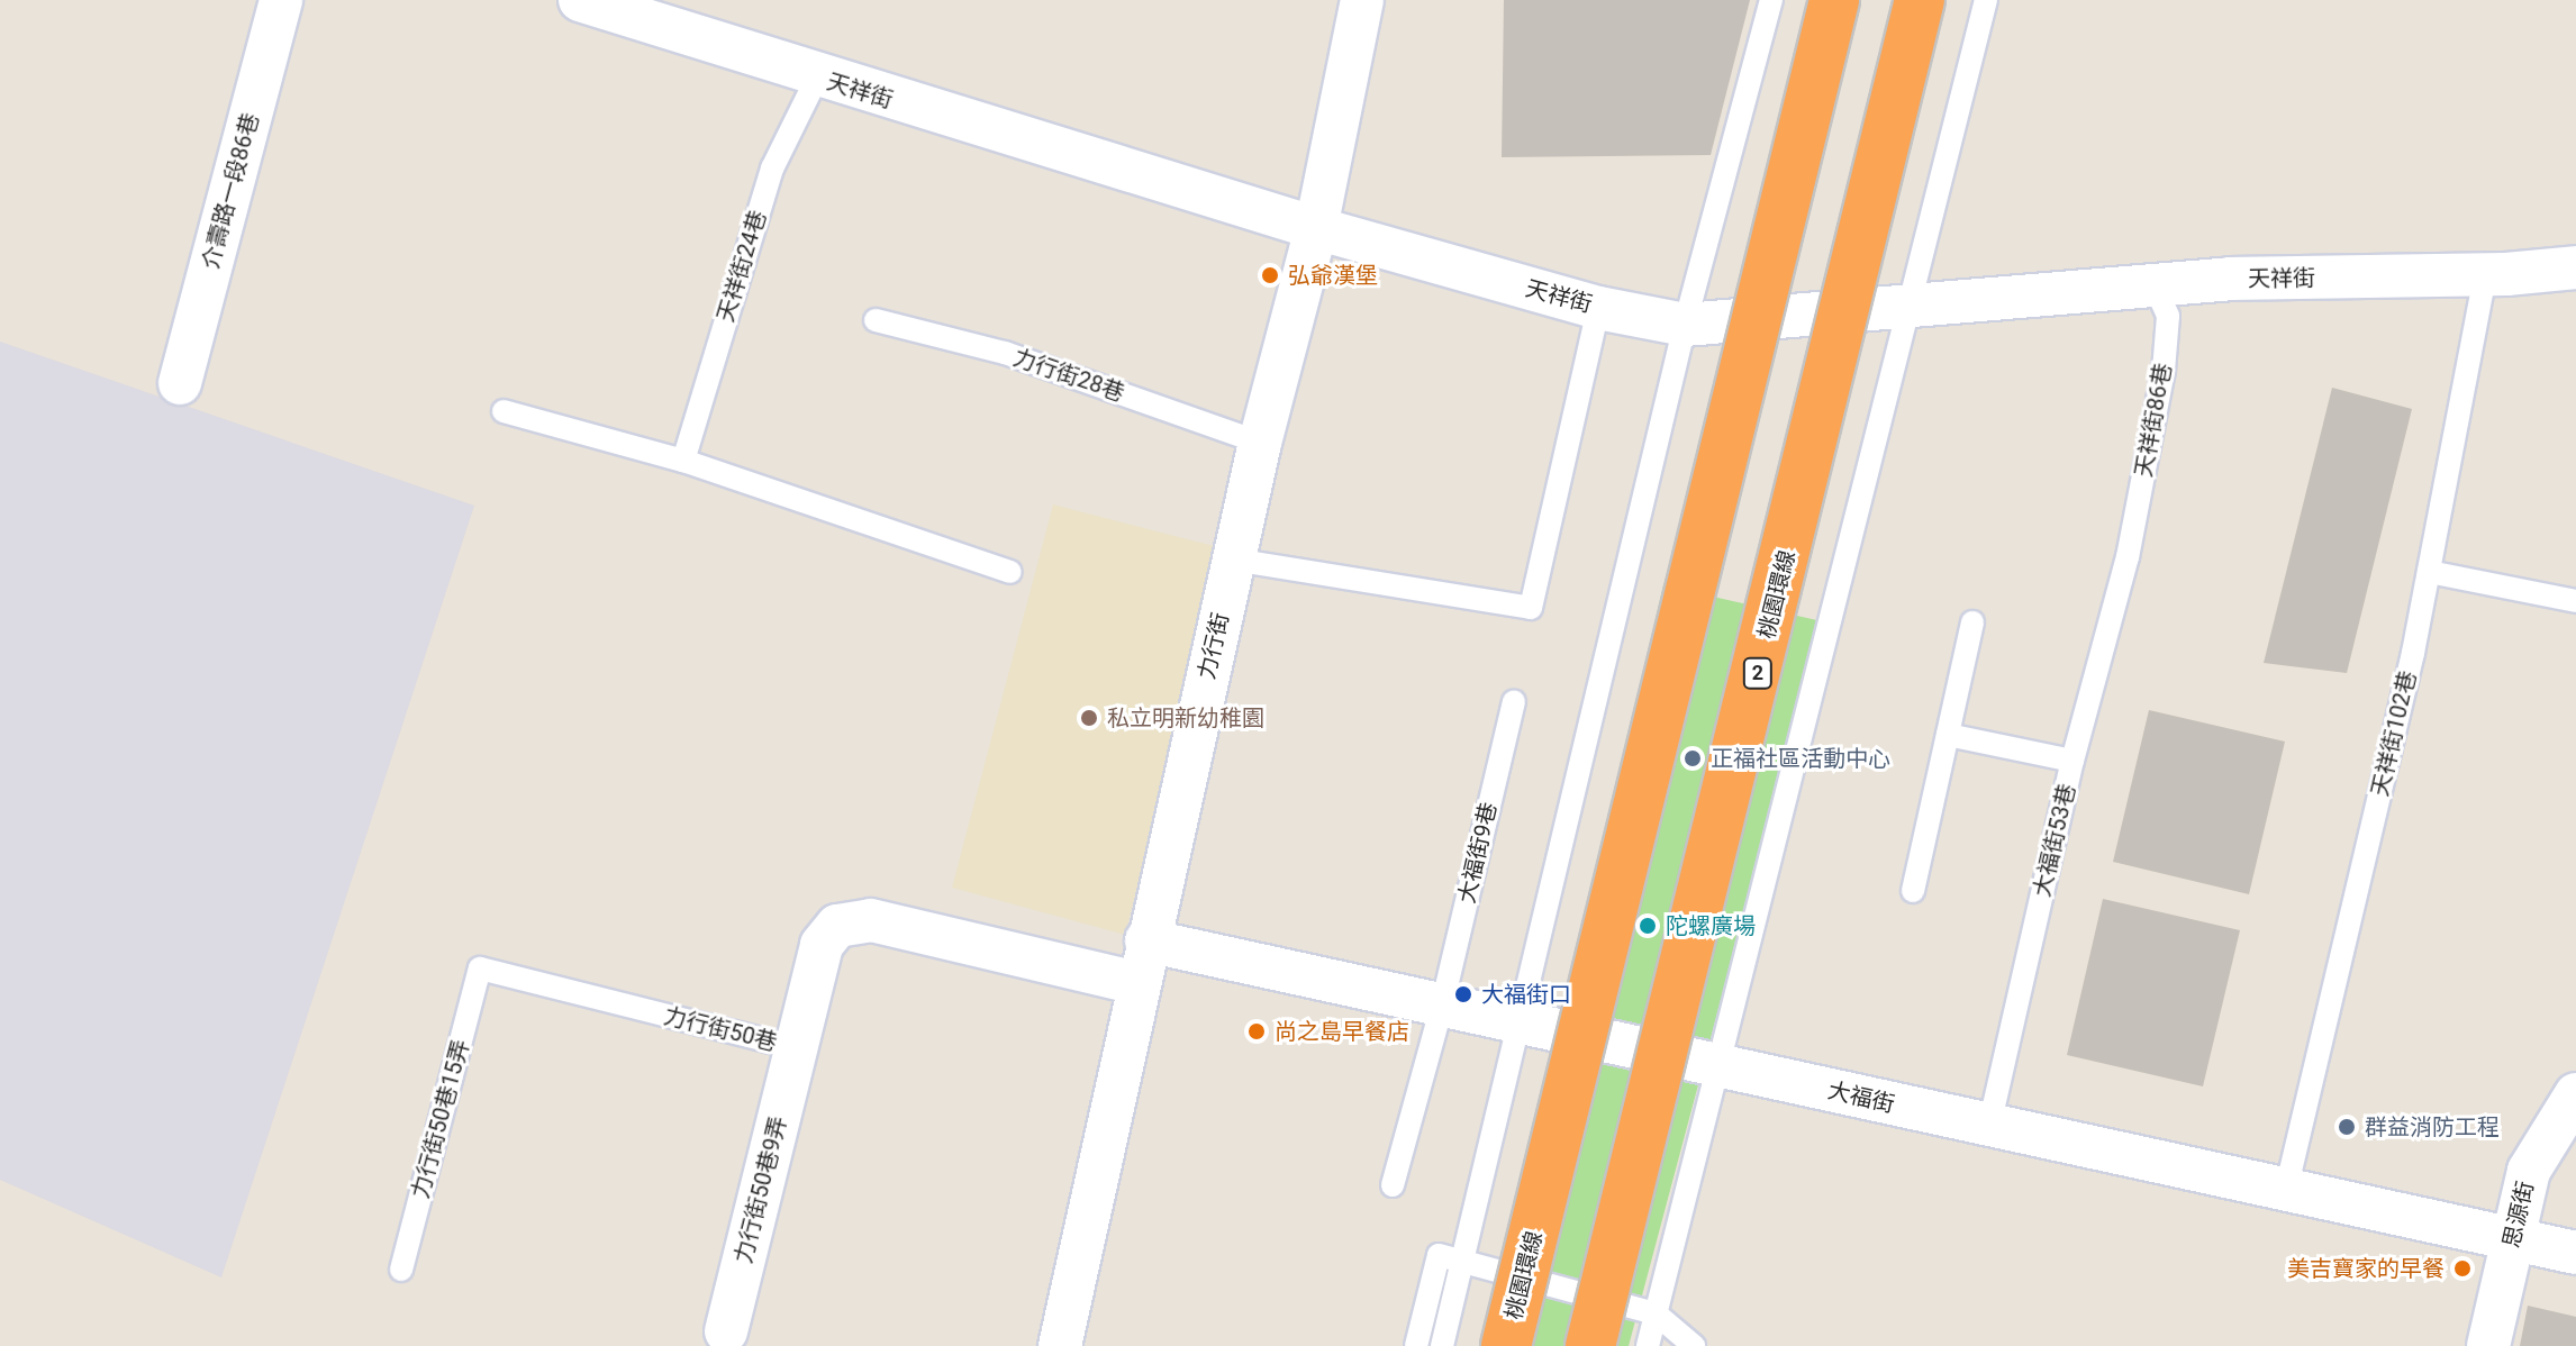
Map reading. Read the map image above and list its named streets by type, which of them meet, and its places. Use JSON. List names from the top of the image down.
{
  "streets": {
    "highway": ["桃園環線", "2"],
    "street": [
      "天祥街",
      "介壽路一段86巷",
      "力行街",
      "力行街50巷",
      "大福街",
      "力行街50巷9弄",
      "思源街"
    ],
    "lane": [
      "天祥街24巷",
      "力行街28巷",
      "天祥街86巷",
      "天祥街102巷",
      "大福街53巷",
      "大福街9巷",
      "力行街50巷15弄"
    ]
  },
  "crossings": [
    ["天祥街", "天祥街24巷"],
    ["天祥街", "天祥街86巷"],
    ["天祥街", "力行街"],
    ["天祥街", "天祥街102巷"],
    ["力行街28巷", "力行街"],
    ["天祥街86巷", "大福街53巷"],
    ["力行街", "力行街50巷"],
    ["力行街", "大福街"],
    ["天祥街102巷", "大福街"],
    ["大福街53巷", "大福街"],
    ["大福街9巷", "大福街"],
    ["力行街50巷", "力行街50巷15弄"],
    ["力行街50巷", "力行街50巷9弄"],
    ["大福街", "思源街"]
  ],
  "places": [
    "弘爺漢堡",
    "私立明新幼稚園",
    "正福社區活動中心",
    "陀螺廣場",
    "大福街口",
    "尚之島早餐店",
    "群益消防工程",
    "美吉寶家的早餐"
  ]
}
